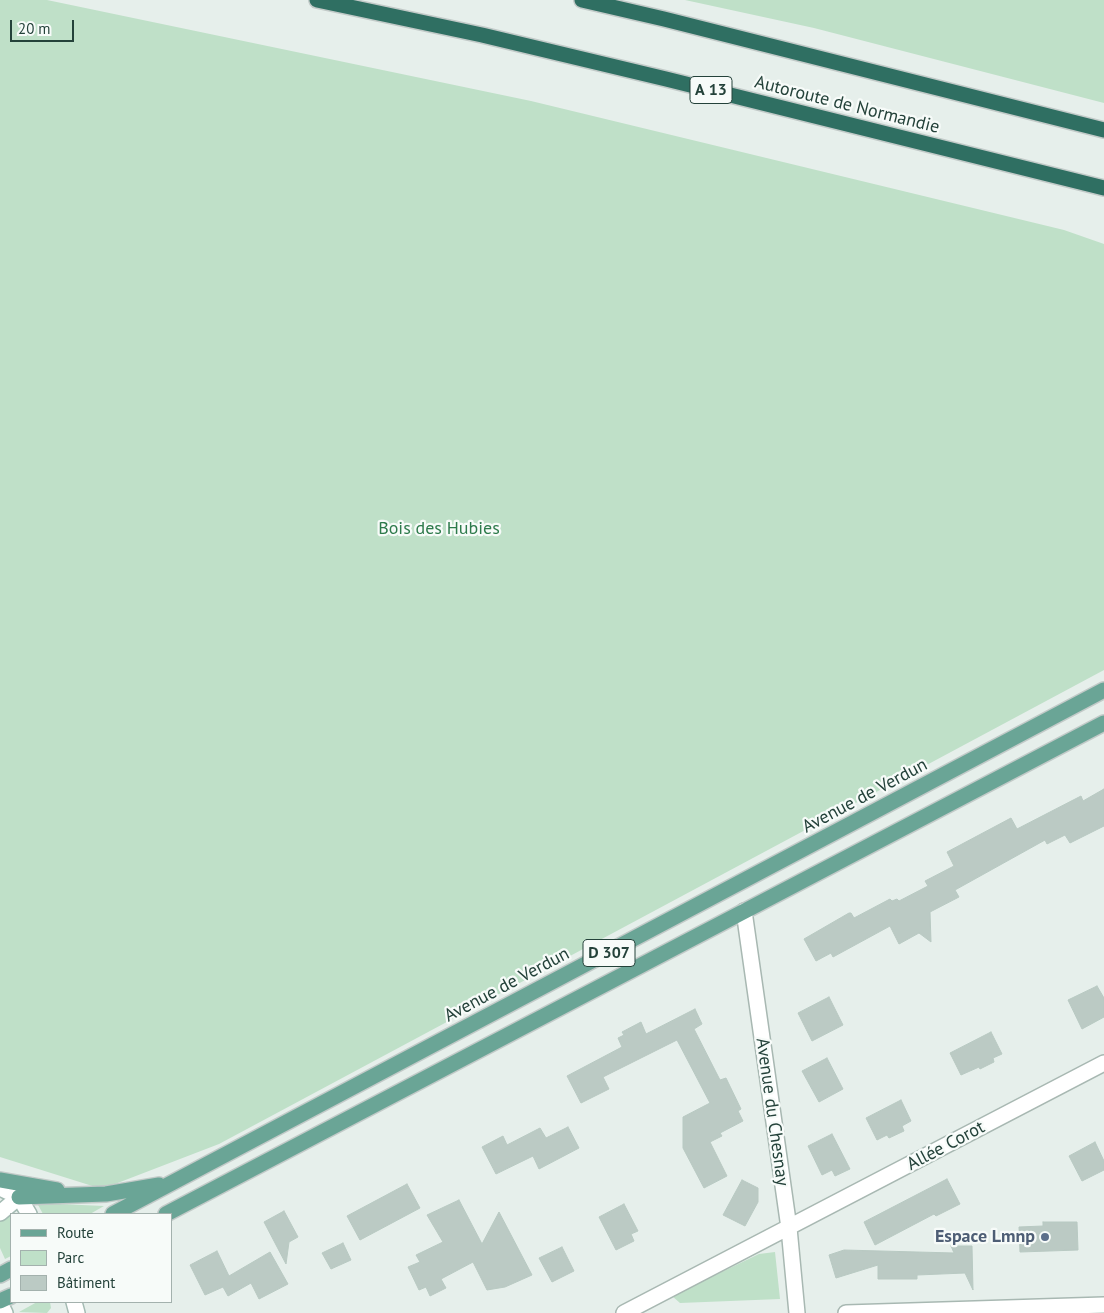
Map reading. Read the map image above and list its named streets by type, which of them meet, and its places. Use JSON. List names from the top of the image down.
{
  "streets": {
    "highway": ["A 13", "Autoroute de Normandie"],
    "main road": ["Avenue de Verdun", "D 307"],
    "street": ["Avenue du Chesnay", "Allée Corot"]
  },
  "crossings": [
    ["D 307", "Avenue du Chesnay"],
    ["Avenue du Chesnay", "Allée Corot"]
  ],
  "parks": ["Bois des Hubies"],
  "places": ["Espace Lmnp"],
  "legend": ["Route", "Parc", "Bâtiment"],
  "scale_bar": "20 m"
}
